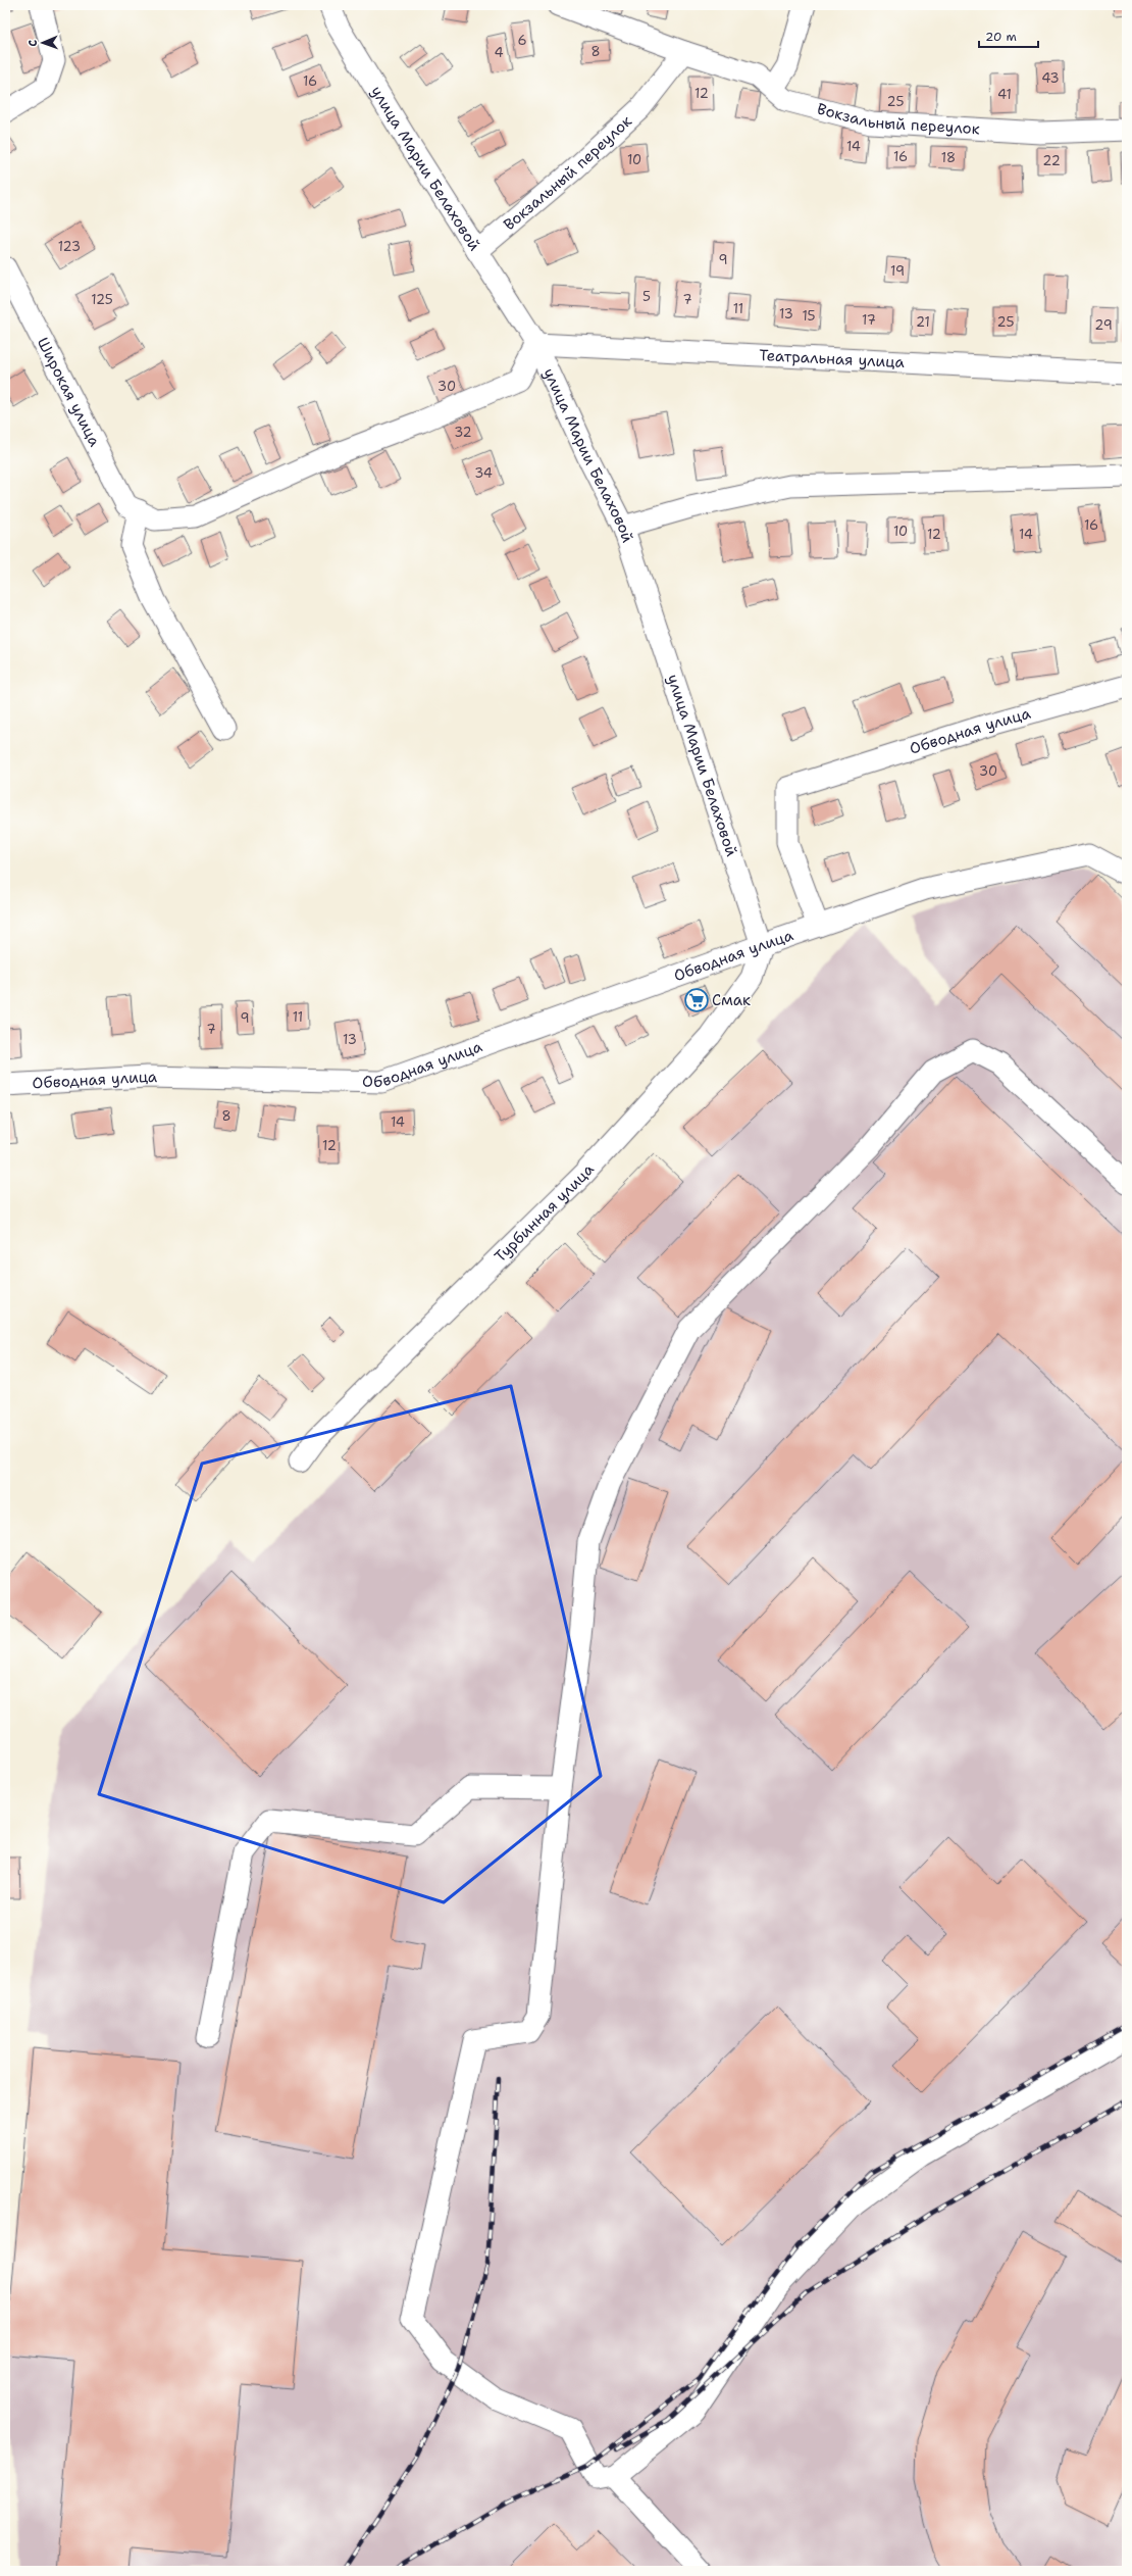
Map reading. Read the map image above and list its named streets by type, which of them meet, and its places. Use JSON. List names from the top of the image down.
{
  "streets": {
    "street": [
      "Вокзальный переулок",
      "улица Марии Белаховой",
      "Театральная улица",
      "Широкая улица",
      "Обводная улица",
      "Турбинная улица"
    ]
  },
  "crossings": [
    ["Вокзальный переулок", "улица Марии Белаховой"],
    ["улица Марии Белаховой", "Театральная улица"],
    ["улица Марии Белаховой", "Широкая улица"],
    ["улица Марии Белаховой", "Обводная улица"],
    ["улица Марии Белаховой", "Турбинная улица"],
    ["Театральная улица", "Широкая улица"],
    ["Обводная улица", "Турбинная улица"]
  ],
  "places": {
    "supermarket": ["Смак"]
  },
  "house_numbers": [
    "6",
    "8",
    "4",
    "43",
    "16",
    "12",
    "41",
    "25",
    "14",
    "16",
    "18",
    "10",
    "22",
    "123",
    "9",
    "19",
    "5",
    "125",
    "7",
    "11",
    "13",
    "15",
    "17",
    "21",
    "25",
    "29",
    "30",
    "32",
    "34",
    "16",
    "10",
    "12",
    "14",
    "30",
    "11",
    "9",
    "7",
    "13",
    "8",
    "14",
    "12"
  ],
  "scale_bar": "20 m",
  "north": "left"
}
